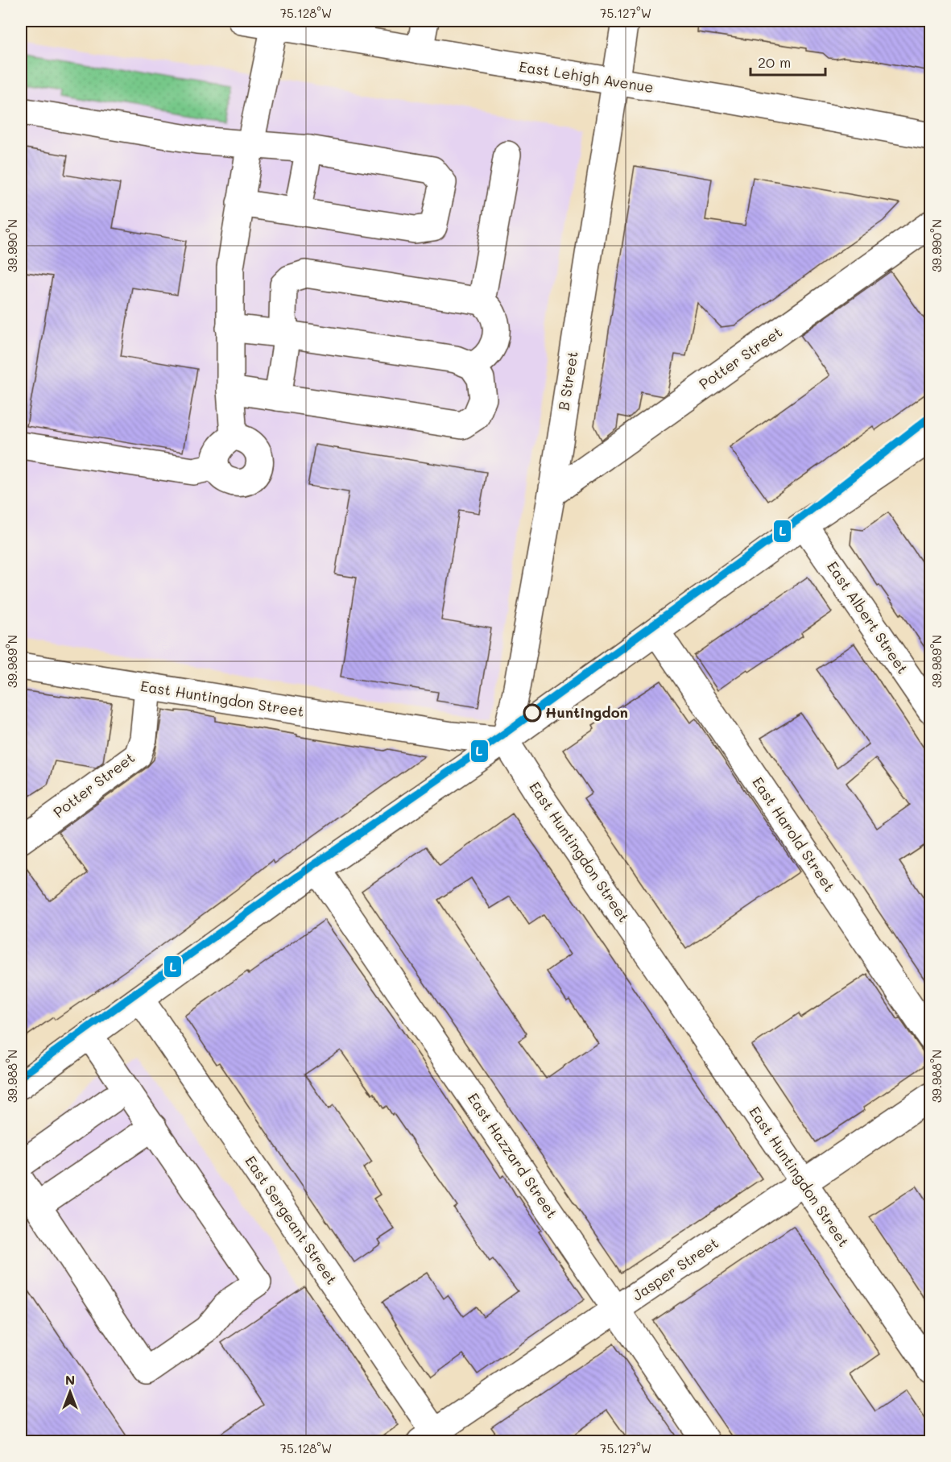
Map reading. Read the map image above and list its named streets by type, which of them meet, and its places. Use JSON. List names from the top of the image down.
{
  "streets": {
    "street": [
      "East Lehigh Avenue",
      "Potter Street",
      "B Street",
      "East Albert Street",
      "East Huntingdon Street",
      "East Harold Street",
      "East Hazzard Street",
      "East Sergeant Street",
      "Jasper Street"
    ]
  },
  "crossings": [
    ["East Lehigh Avenue", "B Street"],
    ["Potter Street", "B Street"],
    ["Potter Street", "East Huntingdon Street"],
    ["B Street", "East Huntingdon Street"],
    ["East Huntingdon Street", "Jasper Street"],
    ["East Hazzard Street", "Jasper Street"],
    ["East Sergeant Street", "Jasper Street"]
  ],
  "places": ["Huntingdon"],
  "lines": ["transit line L"],
  "scale_bar": "20 m",
  "north": "top",
  "coordinates": [
    "75.128°W",
    "75.127°W",
    "39.990°N",
    "39.989°N",
    "39.988°N"
  ]
}
